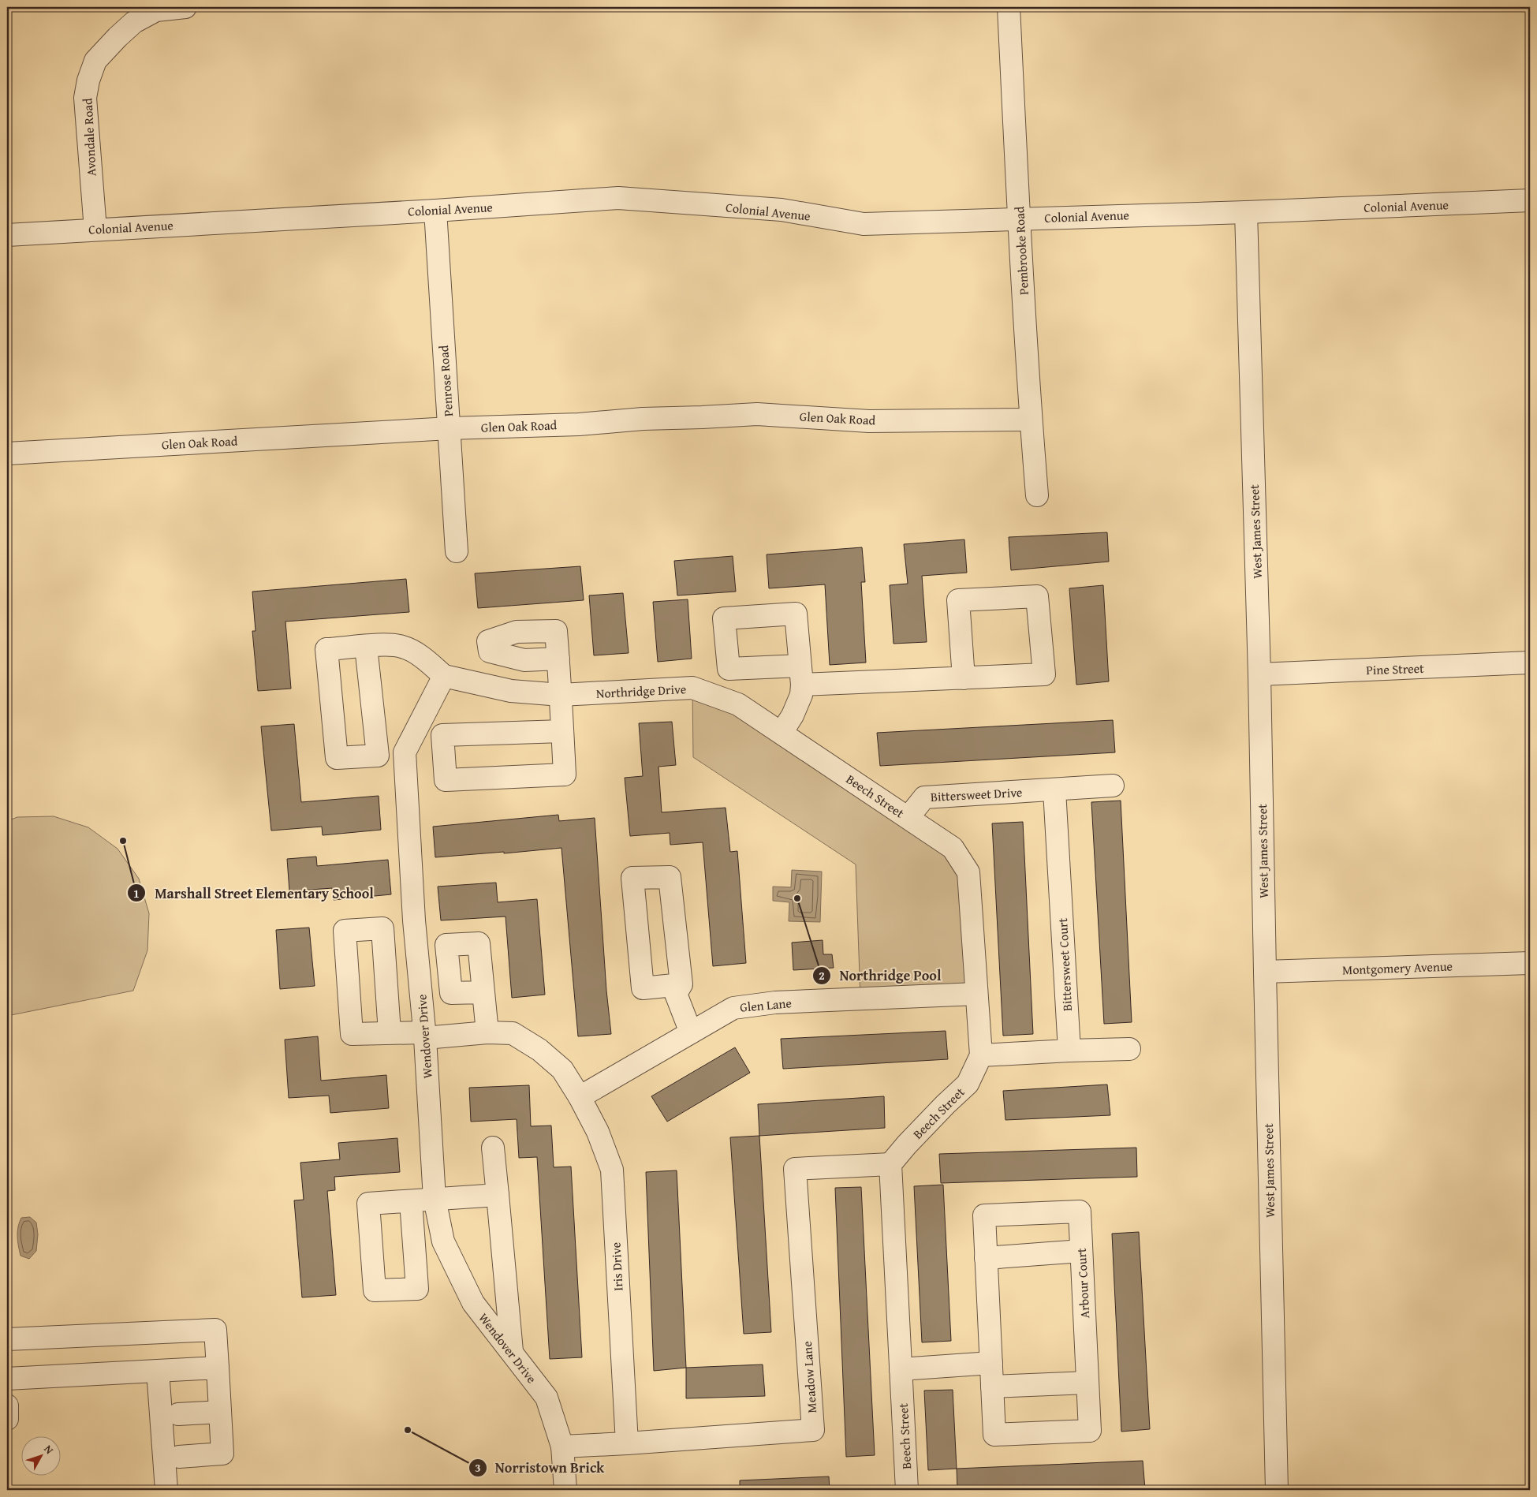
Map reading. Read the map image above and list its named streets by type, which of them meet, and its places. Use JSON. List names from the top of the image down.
{
  "streets": {
    "street": [
      "Avondale Road",
      "Colonial Avenue",
      "Pembrooke Road",
      "Penrose Road",
      "Glen Oak Road",
      "West James Street",
      "Pine Street",
      "Northridge Drive",
      "Bittersweet Drive",
      "Beech Street",
      "Bittersweet Court",
      "Montgomery Avenue",
      "Glen Lane",
      "Wendover Drive",
      "Iris Drive",
      "Arbour Court",
      "Meadow Lane"
    ]
  },
  "crossings": [
    ["Avondale Road", "Colonial Avenue"],
    ["Colonial Avenue", "Pembrooke Road"],
    ["Colonial Avenue", "Penrose Road"],
    ["Colonial Avenue", "West James Street"],
    ["Pembrooke Road", "Glen Oak Road"],
    ["Penrose Road", "Glen Oak Road"],
    ["West James Street", "Pine Street"],
    ["West James Street", "Montgomery Avenue"],
    ["Northridge Drive", "Beech Street"],
    ["Bittersweet Drive", "Beech Street"],
    ["Bittersweet Drive", "Bittersweet Court"],
    ["Beech Street", "Glen Lane"],
    ["Beech Street", "Meadow Lane"],
    ["Glen Lane", "Iris Drive"],
    ["Wendover Drive", "Iris Drive"],
    ["Wendover Drive", "Meadow Lane"],
    ["Iris Drive", "Meadow Lane"]
  ],
  "places": ["Marshall Street Elementary School", "Northridge Pool", "Norristown Brick"],
  "north": "top right"
}
